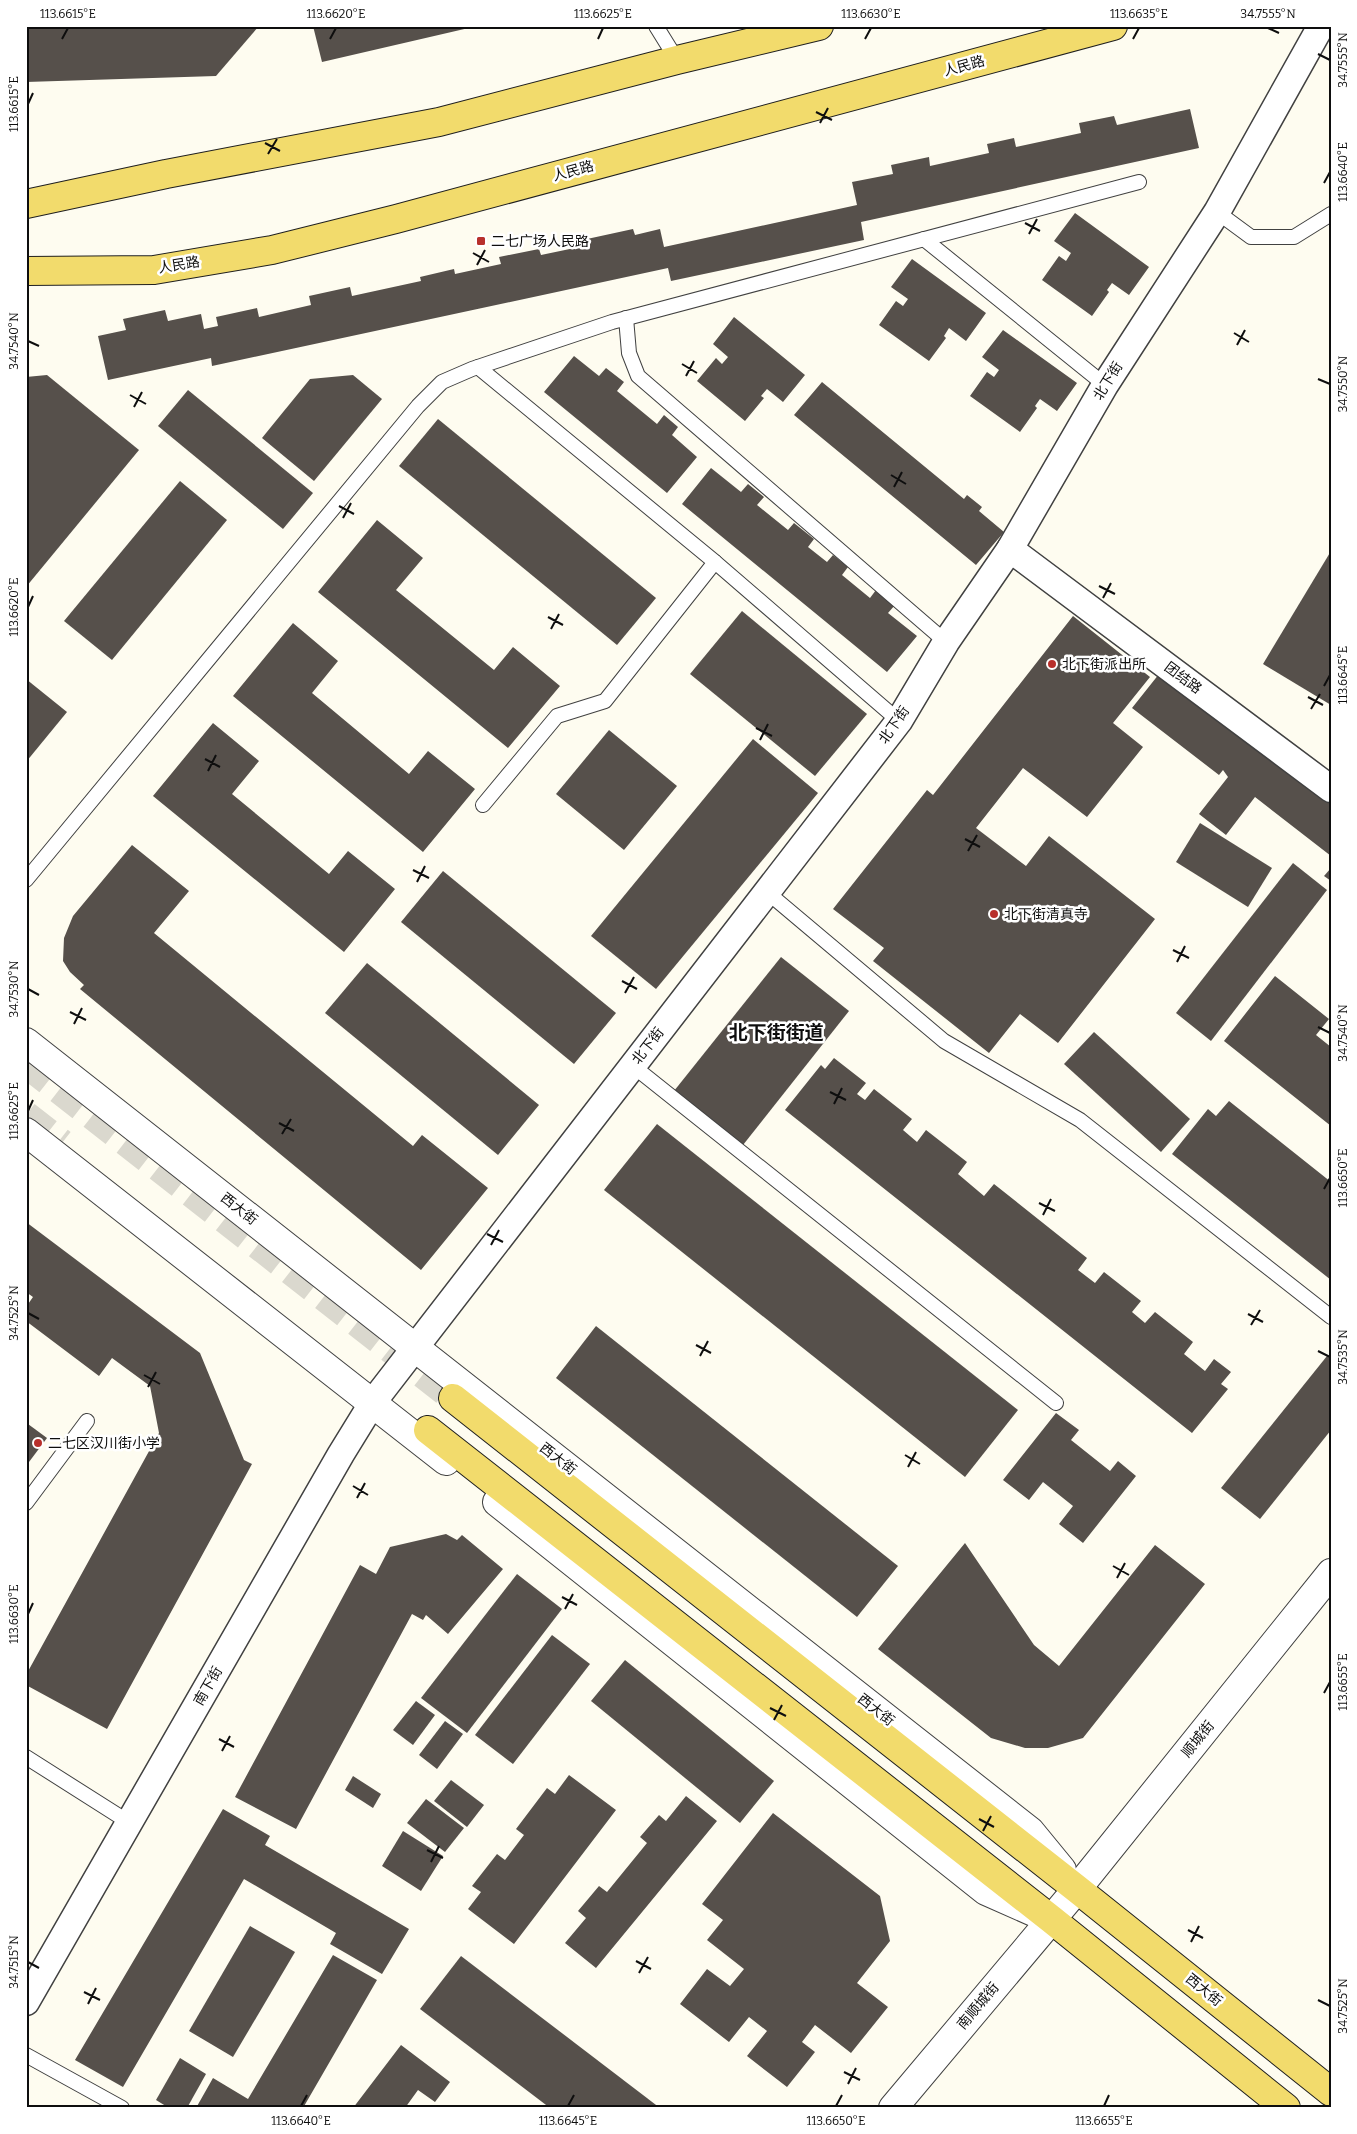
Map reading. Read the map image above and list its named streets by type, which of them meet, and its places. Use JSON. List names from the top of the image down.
{
  "streets": {
    "main road": ["人民路", "西大街"],
    "street": [
      "北下街",
      "团结路",
      "南下街",
      "顺城街",
      "南顺城街"
    ]
  },
  "crossings": [
    ["北下街", "团结路"],
    ["北下街", "西大街"],
    ["北下街", "南下街"],
    ["西大街", "南下街"],
    ["西大街", "顺城街"],
    ["西大街", "南顺城街"],
    ["顺城街", "南顺城街"]
  ],
  "districts": ["北下街街道"],
  "places": {
    "transit": ["二七广场人民路"],
    "other": ["北下街派出所", "北下街清真寺", "二七区汉川街小学"]
  },
  "coordinates": [
    "113.6615°E",
    "113.6620°E",
    "113.6625°E",
    "113.6630°E",
    "113.6635°E",
    "34.7555°N",
    "113.6640°E",
    "34.7540°N",
    "34.7550°N",
    "113.6645°E",
    "34.7530°N",
    "113.6650°E",
    "34.7525°N",
    "34.7535°N",
    "113.6655°E",
    "34.7515°N"
  ]
}
